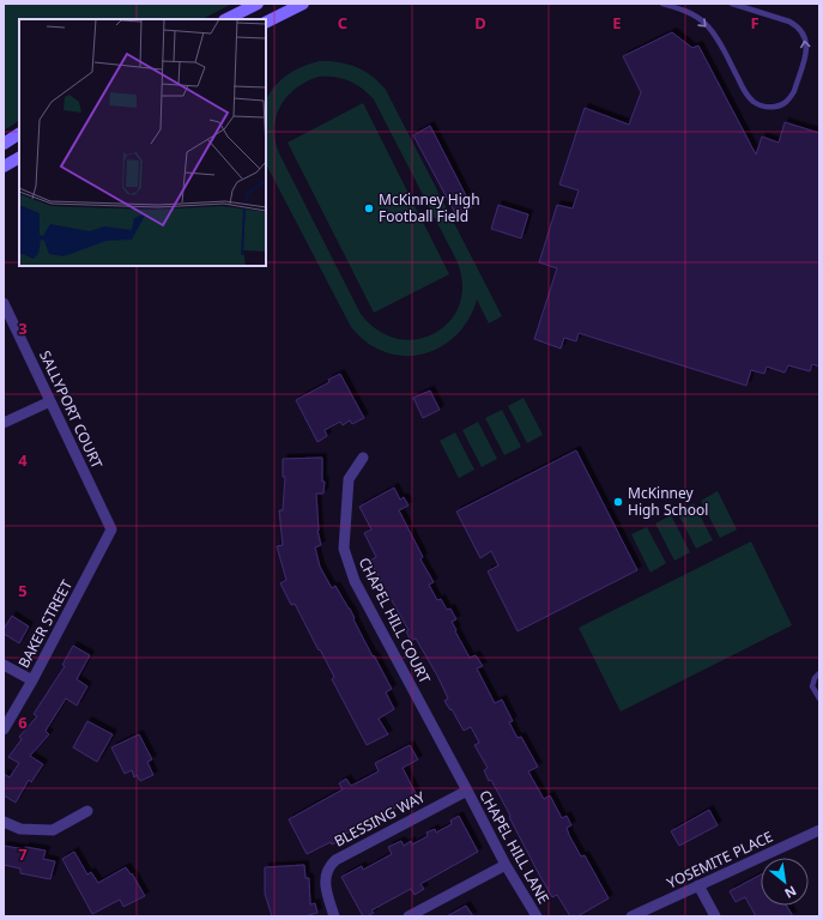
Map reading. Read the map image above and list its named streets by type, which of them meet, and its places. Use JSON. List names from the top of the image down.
{
  "streets": {
    "street": [
      "SALLYPORT COURT",
      "CHAPEL HILL COURT",
      "BAKER STREET",
      "BLESSING WAY",
      "CHAPEL HILL LANE",
      "YOSEMITE PLACE"
    ]
  },
  "crossings": [
    ["SALLYPORT COURT", "BAKER STREET"],
    ["CHAPEL HILL COURT", "BLESSING WAY"],
    ["CHAPEL HILL COURT", "CHAPEL HILL LANE"],
    ["BLESSING WAY", "CHAPEL HILL LANE"]
  ],
  "places": ["McKinney High Football Field", "McKinney High School"],
  "north": "bottom right",
  "grid": {
    "columns": [
      "C",
      "D",
      "E",
      "F"
    ],
    "rows": [
      "3",
      "4",
      "5",
      "6",
      "7"
    ]
  }
}
